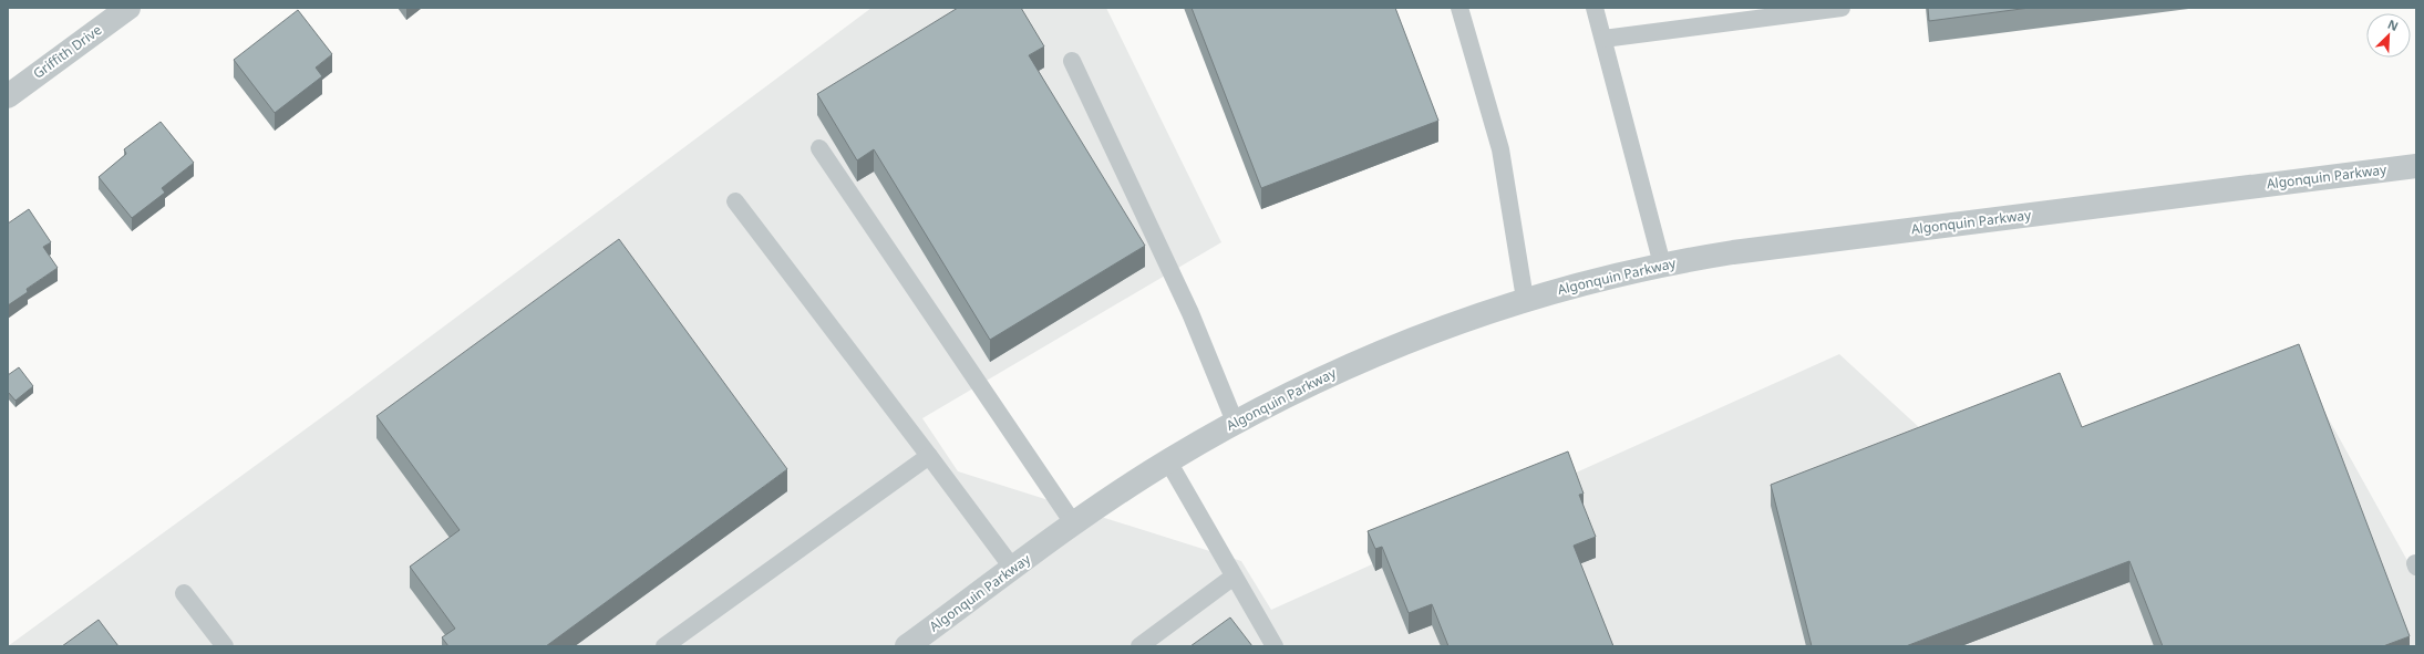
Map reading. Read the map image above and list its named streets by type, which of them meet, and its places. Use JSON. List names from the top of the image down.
{
  "streets": {
    "street": ["Griffith Drive", "Algonquin Parkway"]
  },
  "north": "top right"
}
